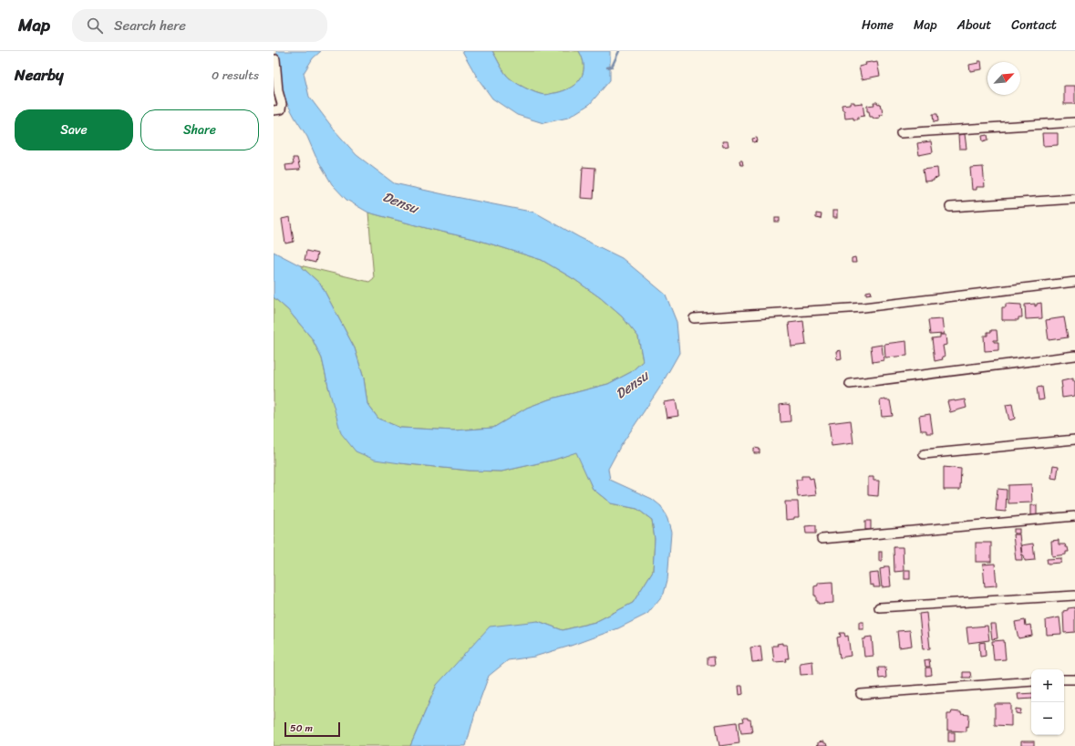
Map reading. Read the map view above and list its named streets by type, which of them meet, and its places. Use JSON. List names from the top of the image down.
{
  "water": ["Densu"],
  "scale_bar": "50 m",
  "north": "top right",
  "page": {
    "header": "Map",
    "search": "Search here",
    "nav": [
      "Home",
      "Map",
      "About",
      "Contact"
    ],
    "heading": ["Nearby", "0 results"],
    "buttons": ["Save", "Share"],
    "map_buttons": ["+", "−"],
    "scale": "50 m"
  }
}
